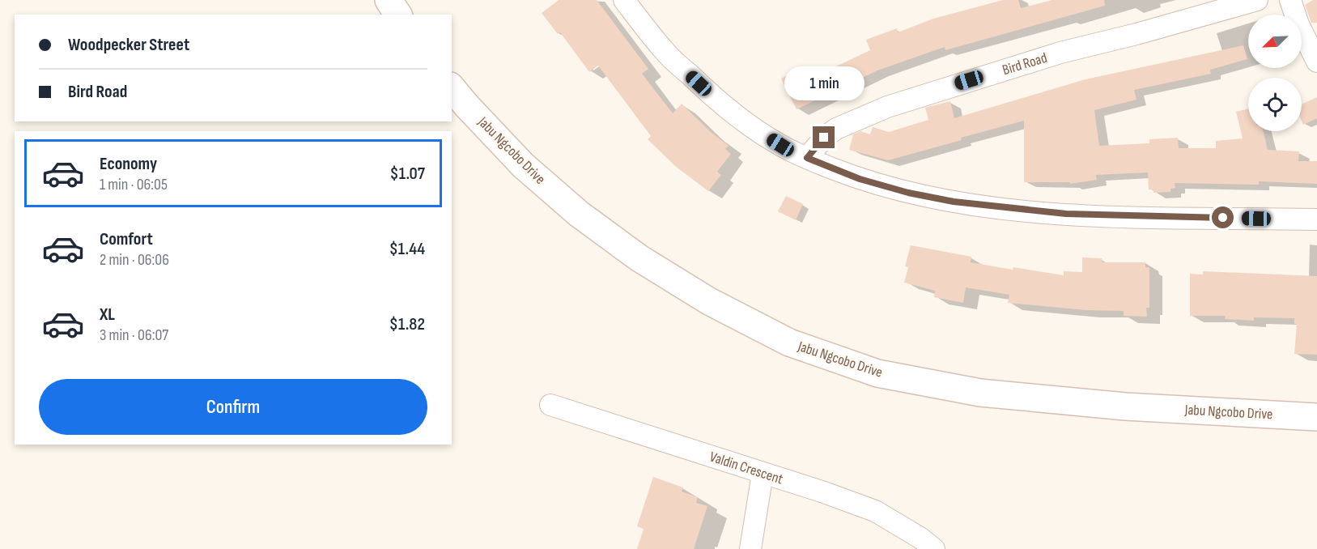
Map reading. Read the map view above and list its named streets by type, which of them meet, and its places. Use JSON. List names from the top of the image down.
{
  "streets": {
    "main road": ["Jabu Ngcobo Drive"],
    "street": ["Bird Road", "Valdin Crescent"]
  },
  "north": "bottom left",
  "page": {
    "banner": ["Woodpecker Street", "Bird Road"],
    "bubble": "1 min",
    "list": [
      {
        "name": "Economy",
        "note": "1 min · 06:05",
        "value": "$1.07"
      },
      {
        "name": "Comfort",
        "note": "2 min · 06:06",
        "value": "$1.44"
      },
      {
        "name": "XL",
        "note": "3 min · 06:07",
        "value": "$1.82"
      }
    ],
    "buttons": "Confirm"
  }
}
